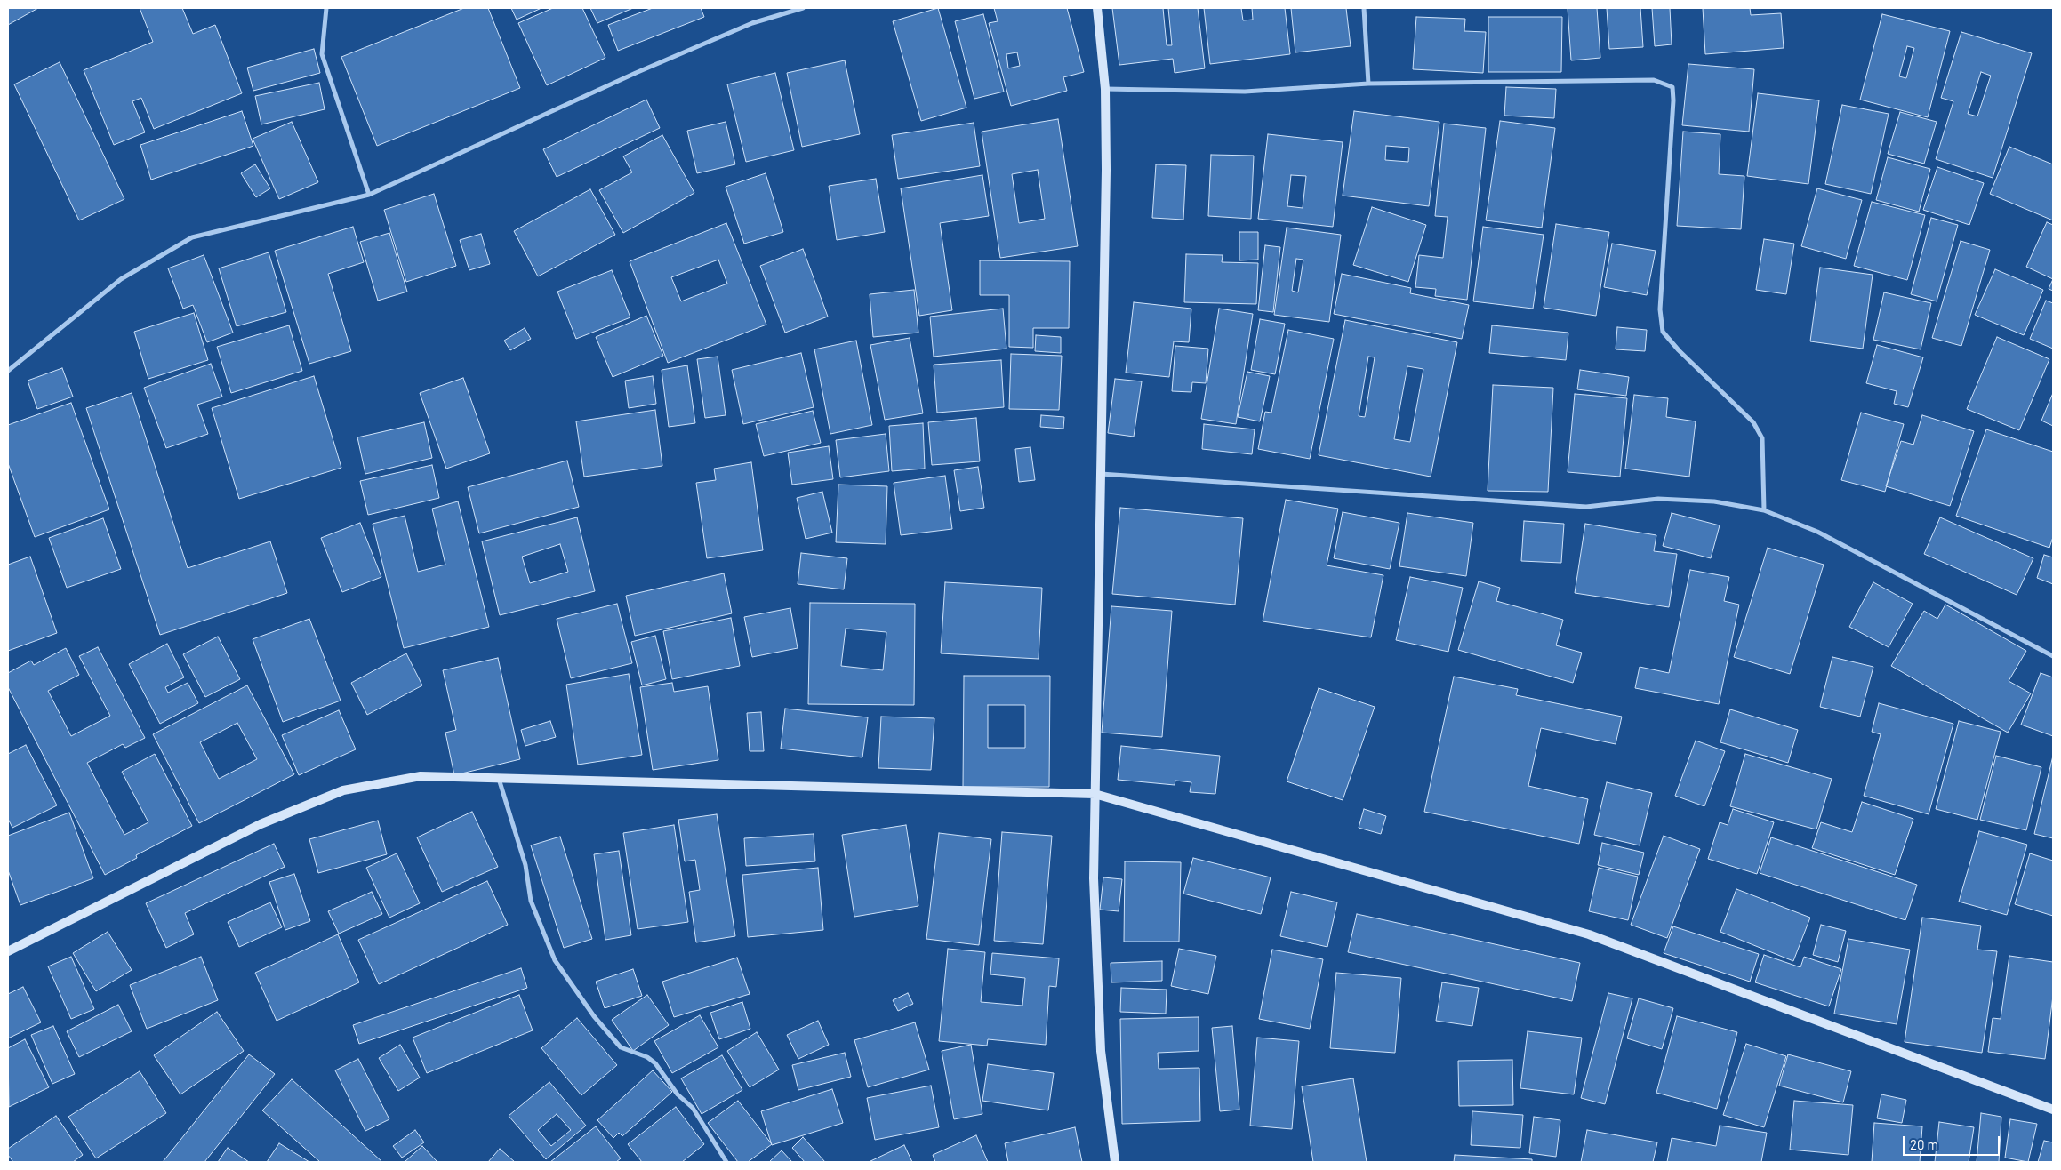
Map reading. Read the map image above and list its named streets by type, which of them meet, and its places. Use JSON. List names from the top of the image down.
{
  "scale_bar": "20 m"
}
